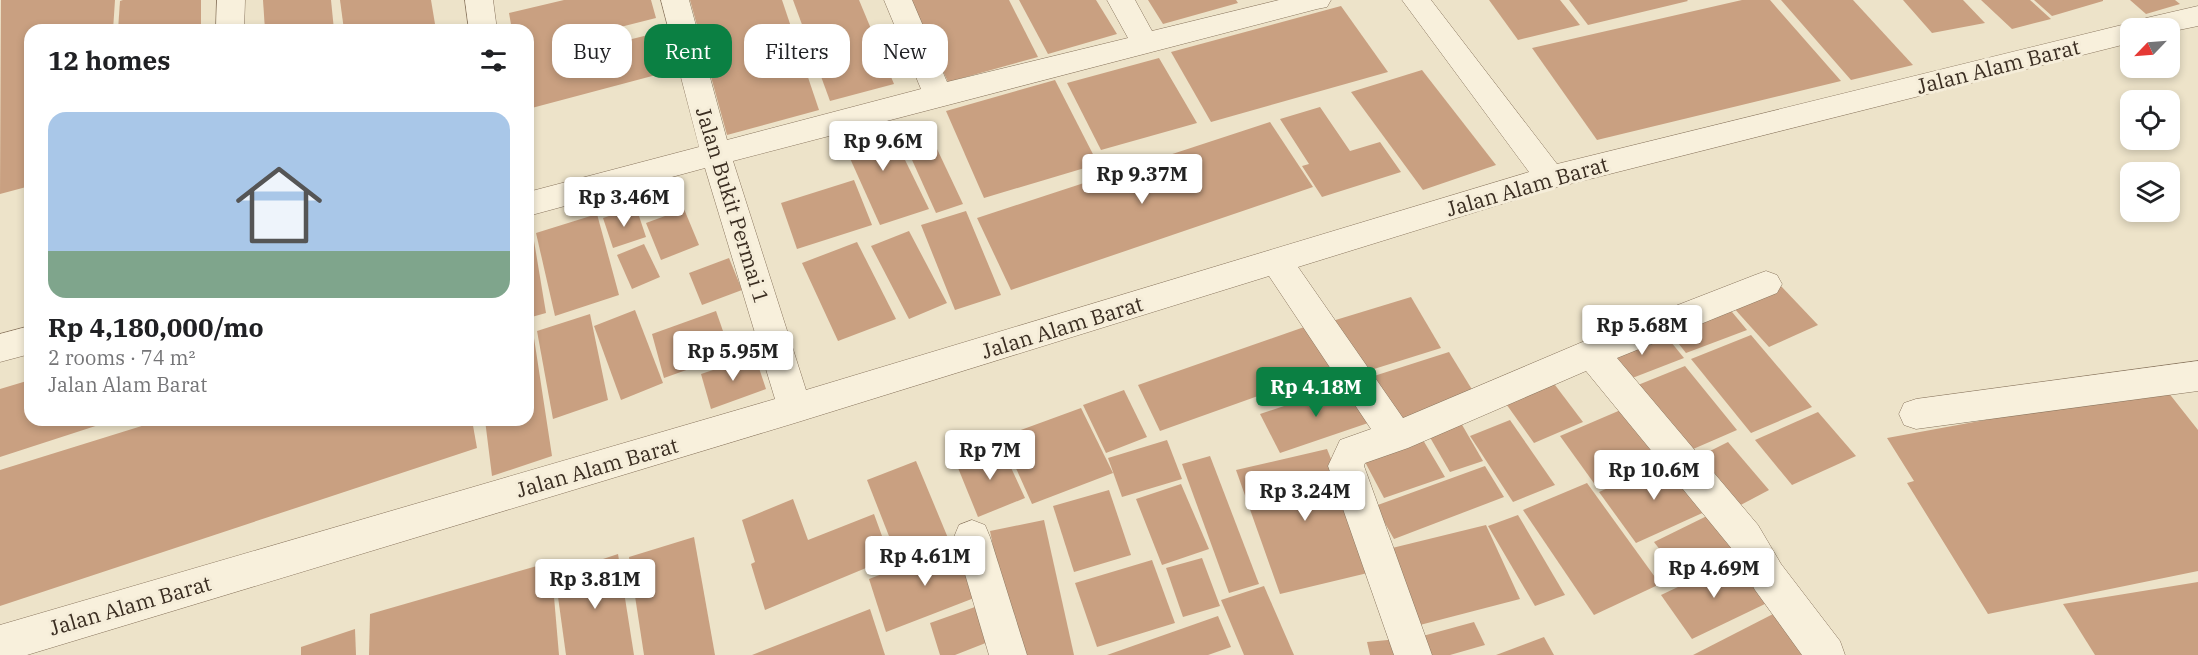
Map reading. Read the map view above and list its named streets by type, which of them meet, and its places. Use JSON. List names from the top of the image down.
{
  "streets": {
    "street": ["Jalan Alam Barat", "Jalan Bukit Permai 1"]
  },
  "crossings": [
    ["Jalan Alam Barat", "Jalan Bukit Permai 1"]
  ],
  "north": "bottom left",
  "page": {
    "chip": [
      "Buy",
      "Rent",
      "Filters",
      "New"
    ],
    "heading": "12 homes",
    "list": [
      {
        "name": "Rp 4,180,000/mo",
        "note": "2 rooms · 74 m² · Jalan Alam Barat"
      }
    ],
    "price": [
      "Rp 9.6M",
      "Rp 9.37M",
      "Rp 3.46M",
      "Rp 5.68M",
      "Rp 5.95M",
      "Rp 4.18M",
      "Rp 7M",
      "Rp 10.6M",
      "Rp 3.24M",
      "Rp 4.61M",
      "Rp 4.69M",
      "Rp 3.81M"
    ]
  }
}
